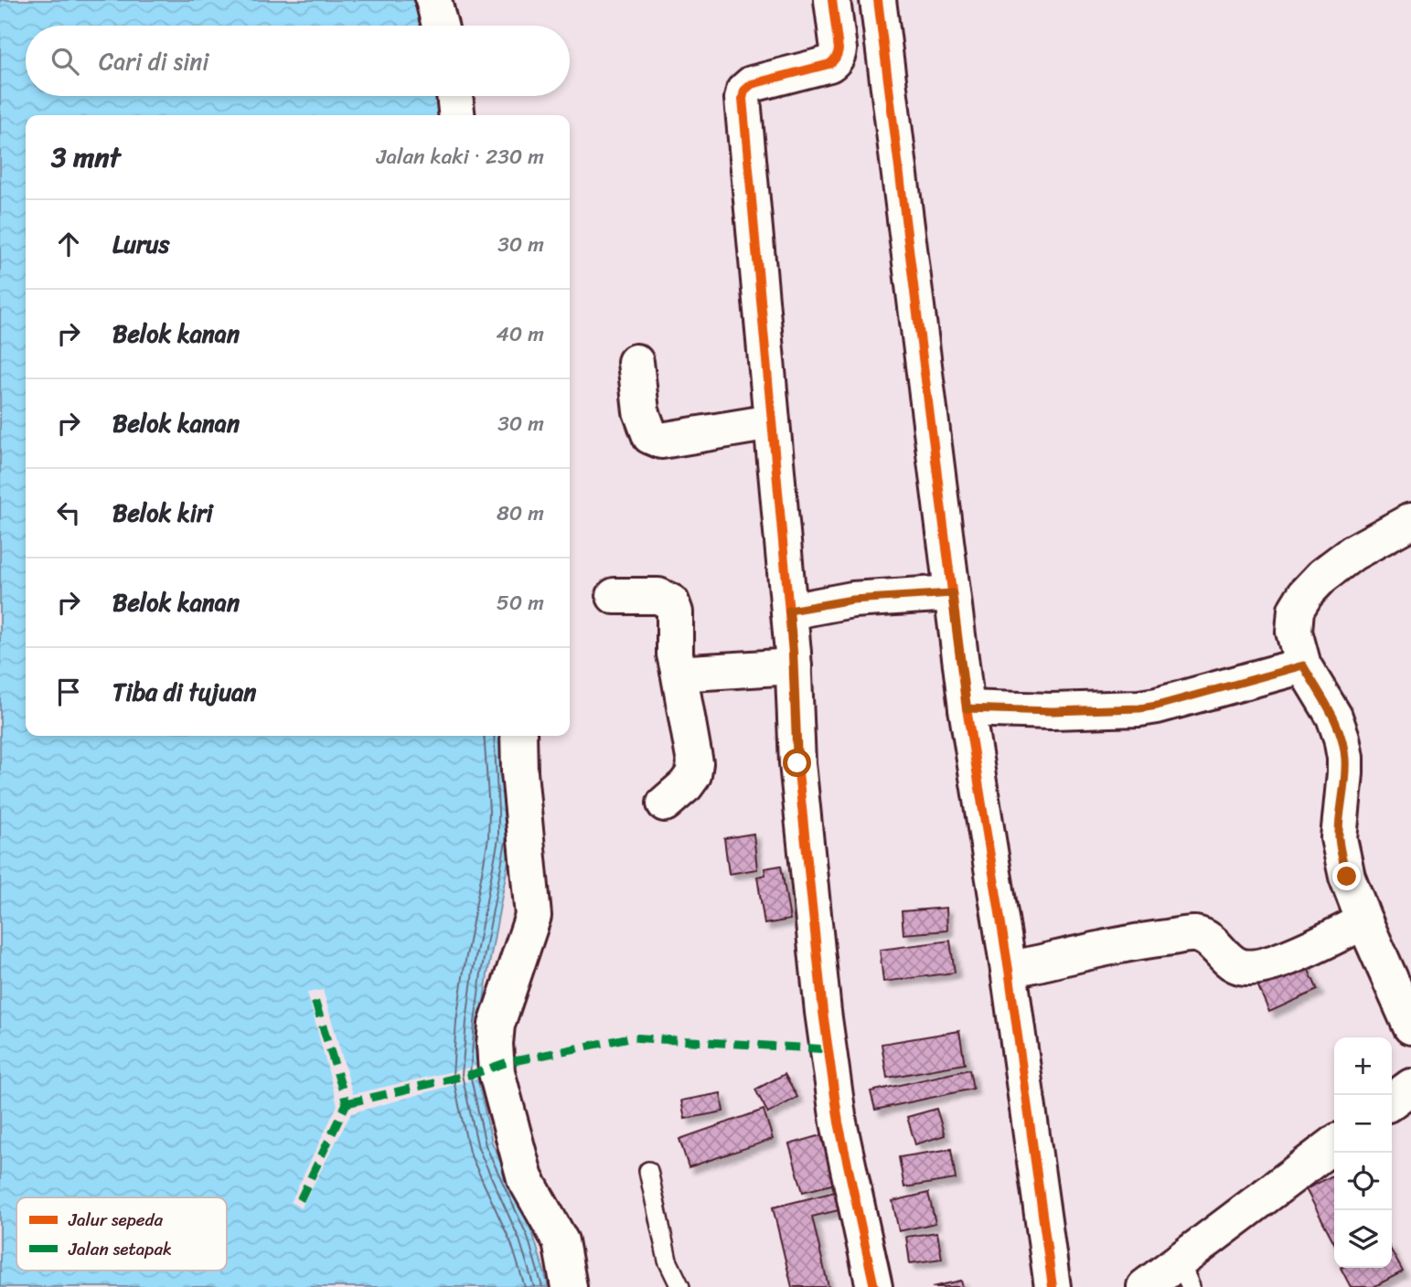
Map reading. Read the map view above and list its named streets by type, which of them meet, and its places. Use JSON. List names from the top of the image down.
{
  "legend": ["Jalur sepeda", "Jalan setapak"],
  "page": {
    "search": "Cari di sini",
    "heading": ["3 mnt", "Jalan kaki · 230 m"],
    "list": [
      ["Lurus", "30 m"],
      ["Belok kanan", "40 m"],
      ["Belok kanan", "30 m"],
      ["Belok kiri", "80 m"],
      ["Belok kanan", "50 m"],
      "Tiba di tujuan"
    ],
    "map_buttons": ["+", "−"]
  }
}
